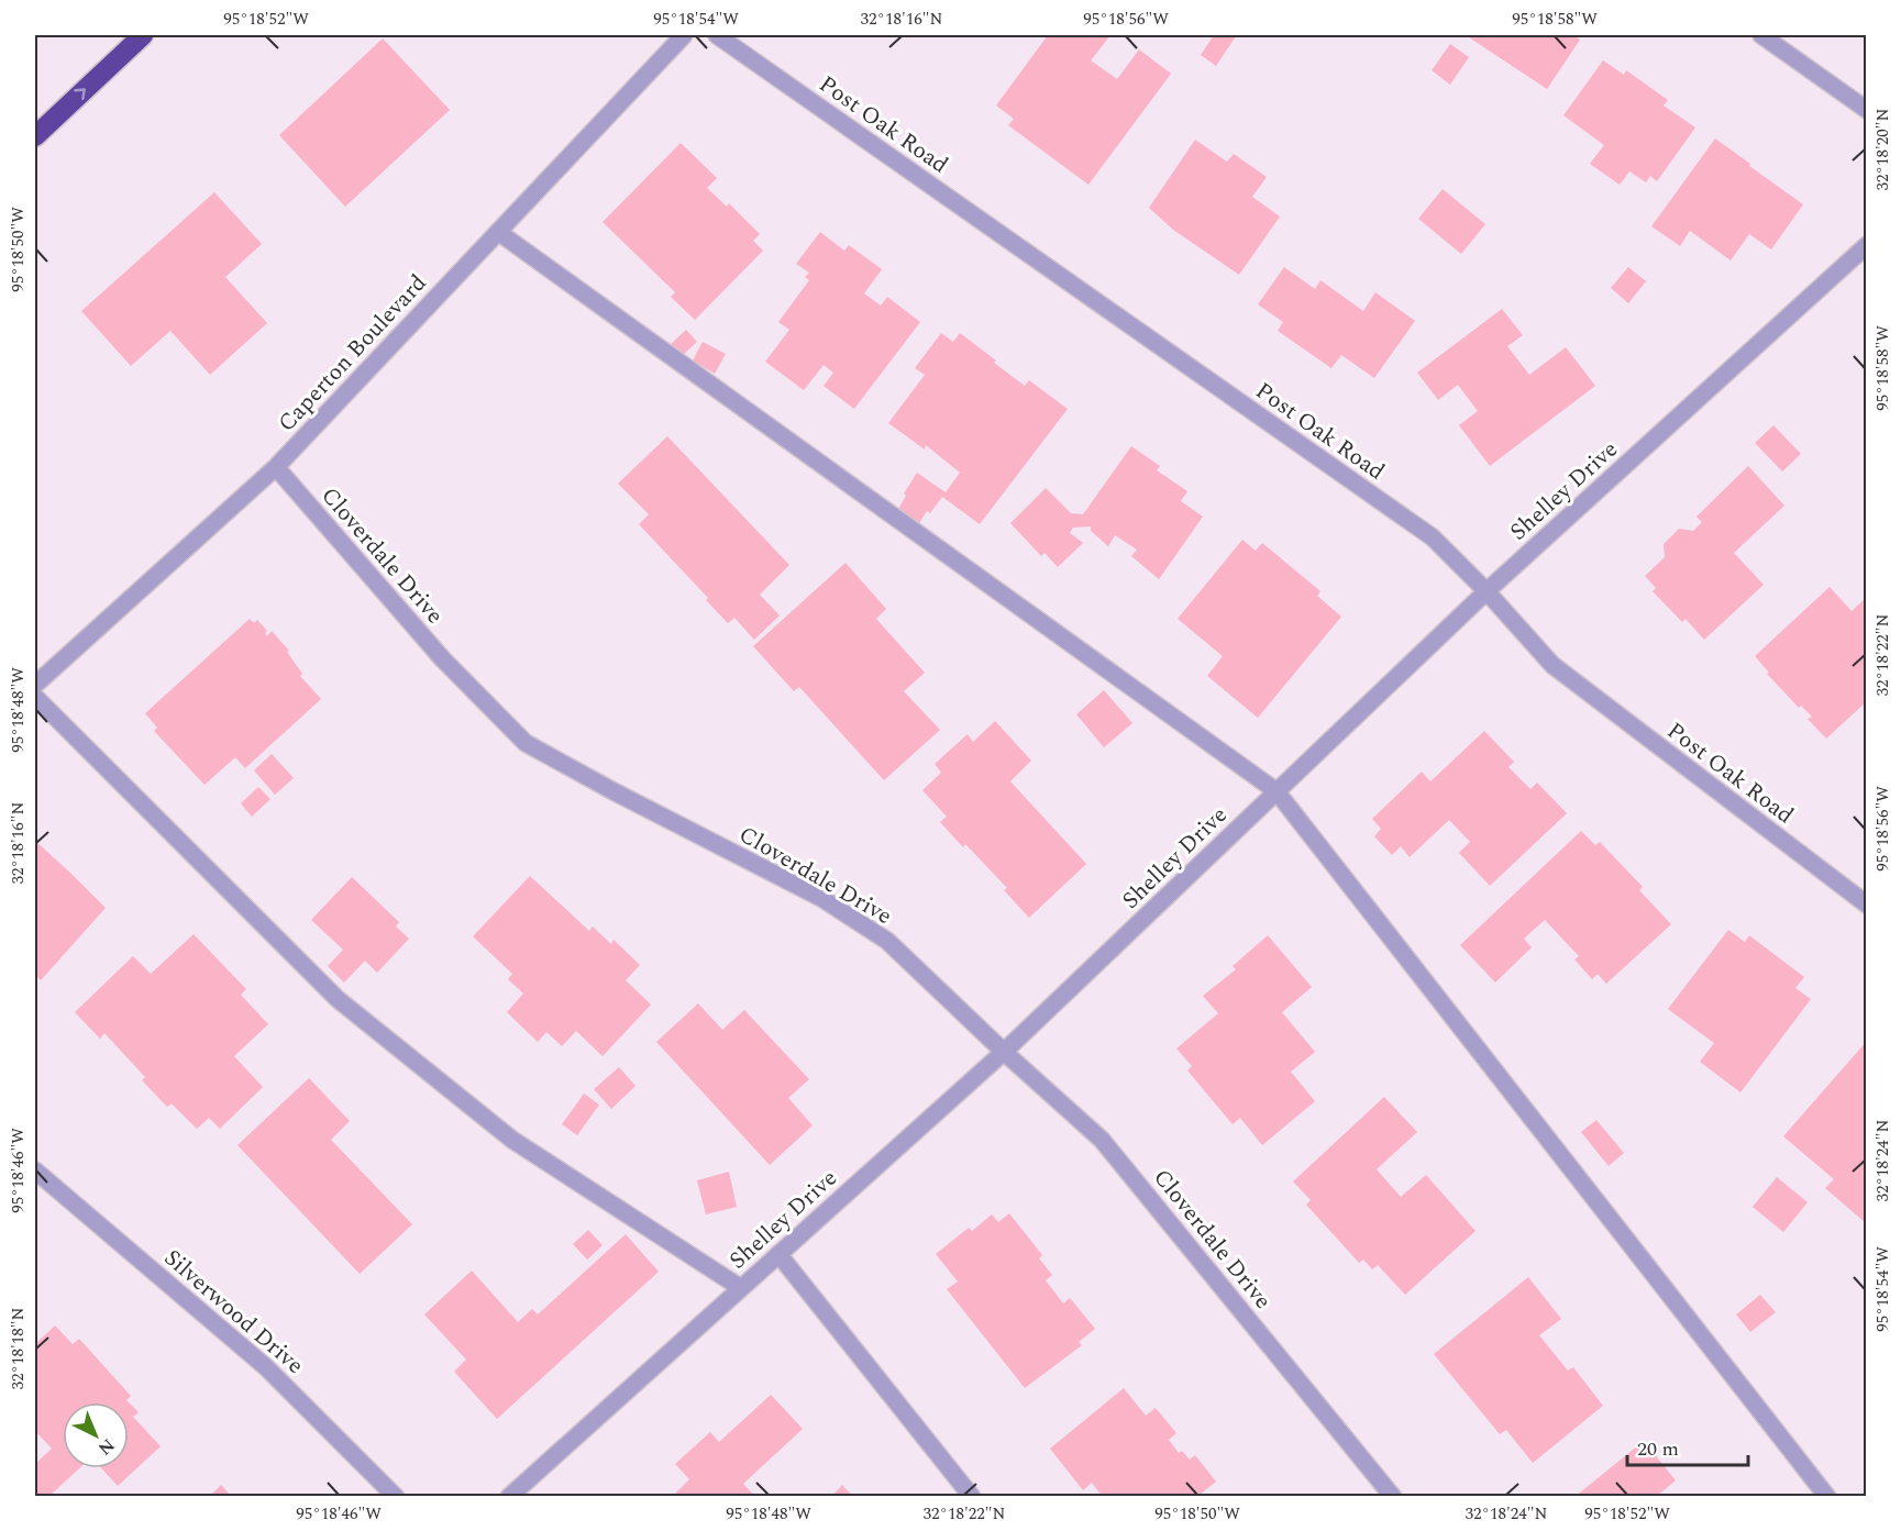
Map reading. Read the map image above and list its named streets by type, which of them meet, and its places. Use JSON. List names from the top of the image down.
{
  "streets": {
    "street": [
      "Post Oak Road",
      "Caperton Boulevard",
      "Shelley Drive",
      "Cloverdale Drive",
      "Silverwood Drive"
    ]
  },
  "crossings": [
    ["Post Oak Road", "Shelley Drive"],
    ["Caperton Boulevard", "Cloverdale Drive"],
    ["Shelley Drive", "Cloverdale Drive"]
  ],
  "scale_bar": "20 m",
  "north": "bottom right",
  "coordinates": [
    "95°18'52\"W",
    "95°18'54\"W",
    "32°18'16\"N",
    "95°18'56\"W",
    "95°18'58\"W",
    "32°18'20\"N",
    "95°18'50\"W",
    "32°18'22\"N",
    "95°18'48\"W",
    "32°18'24\"N",
    "95°18'46\"W",
    "32°18'18\"N"
  ]
}
